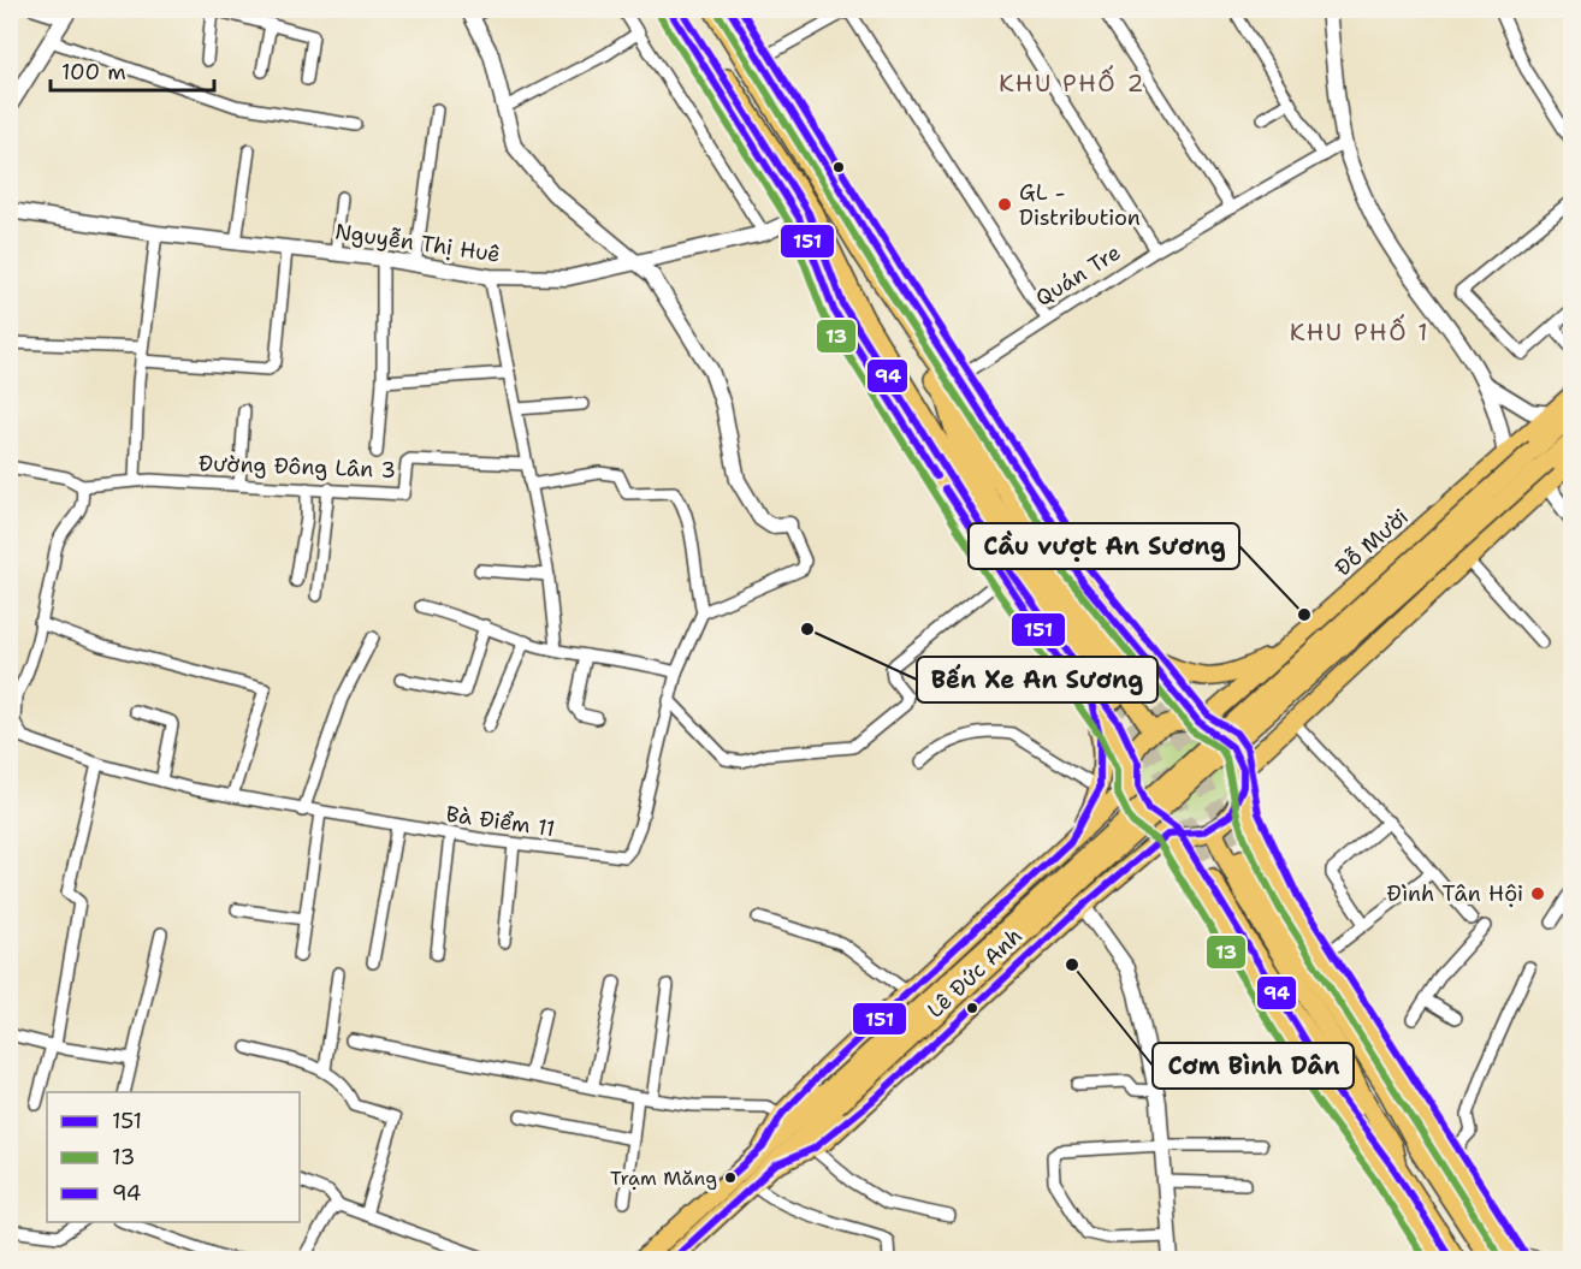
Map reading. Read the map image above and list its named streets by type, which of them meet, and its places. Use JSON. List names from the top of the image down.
{
  "streets": {
    "main road": ["Đỗ Mười", "Lê Đức Anh"],
    "street": [
      "Nguyễn Thị Huê",
      "Quán Tre",
      "Đường Đông Lân 3",
      "Bà Điểm 11"
    ]
  },
  "crossings": [
    ["Đỗ Mười", "Lê Đức Anh"]
  ],
  "districts": ["KHU PHỐ 2", "KHU PHỐ 1"],
  "places": [
    "GL - Distribution",
    "Cầu vượt An Sương",
    "Bến Xe An Sương",
    "Đình Tân Hội",
    "Cơm Bình Dân",
    "Trạm Măng"
  ],
  "lines": ["transit line 151", "transit line 94", "transit line 13"],
  "legend": ["151", "13", "94"],
  "scale_bar": "100 m"
}
